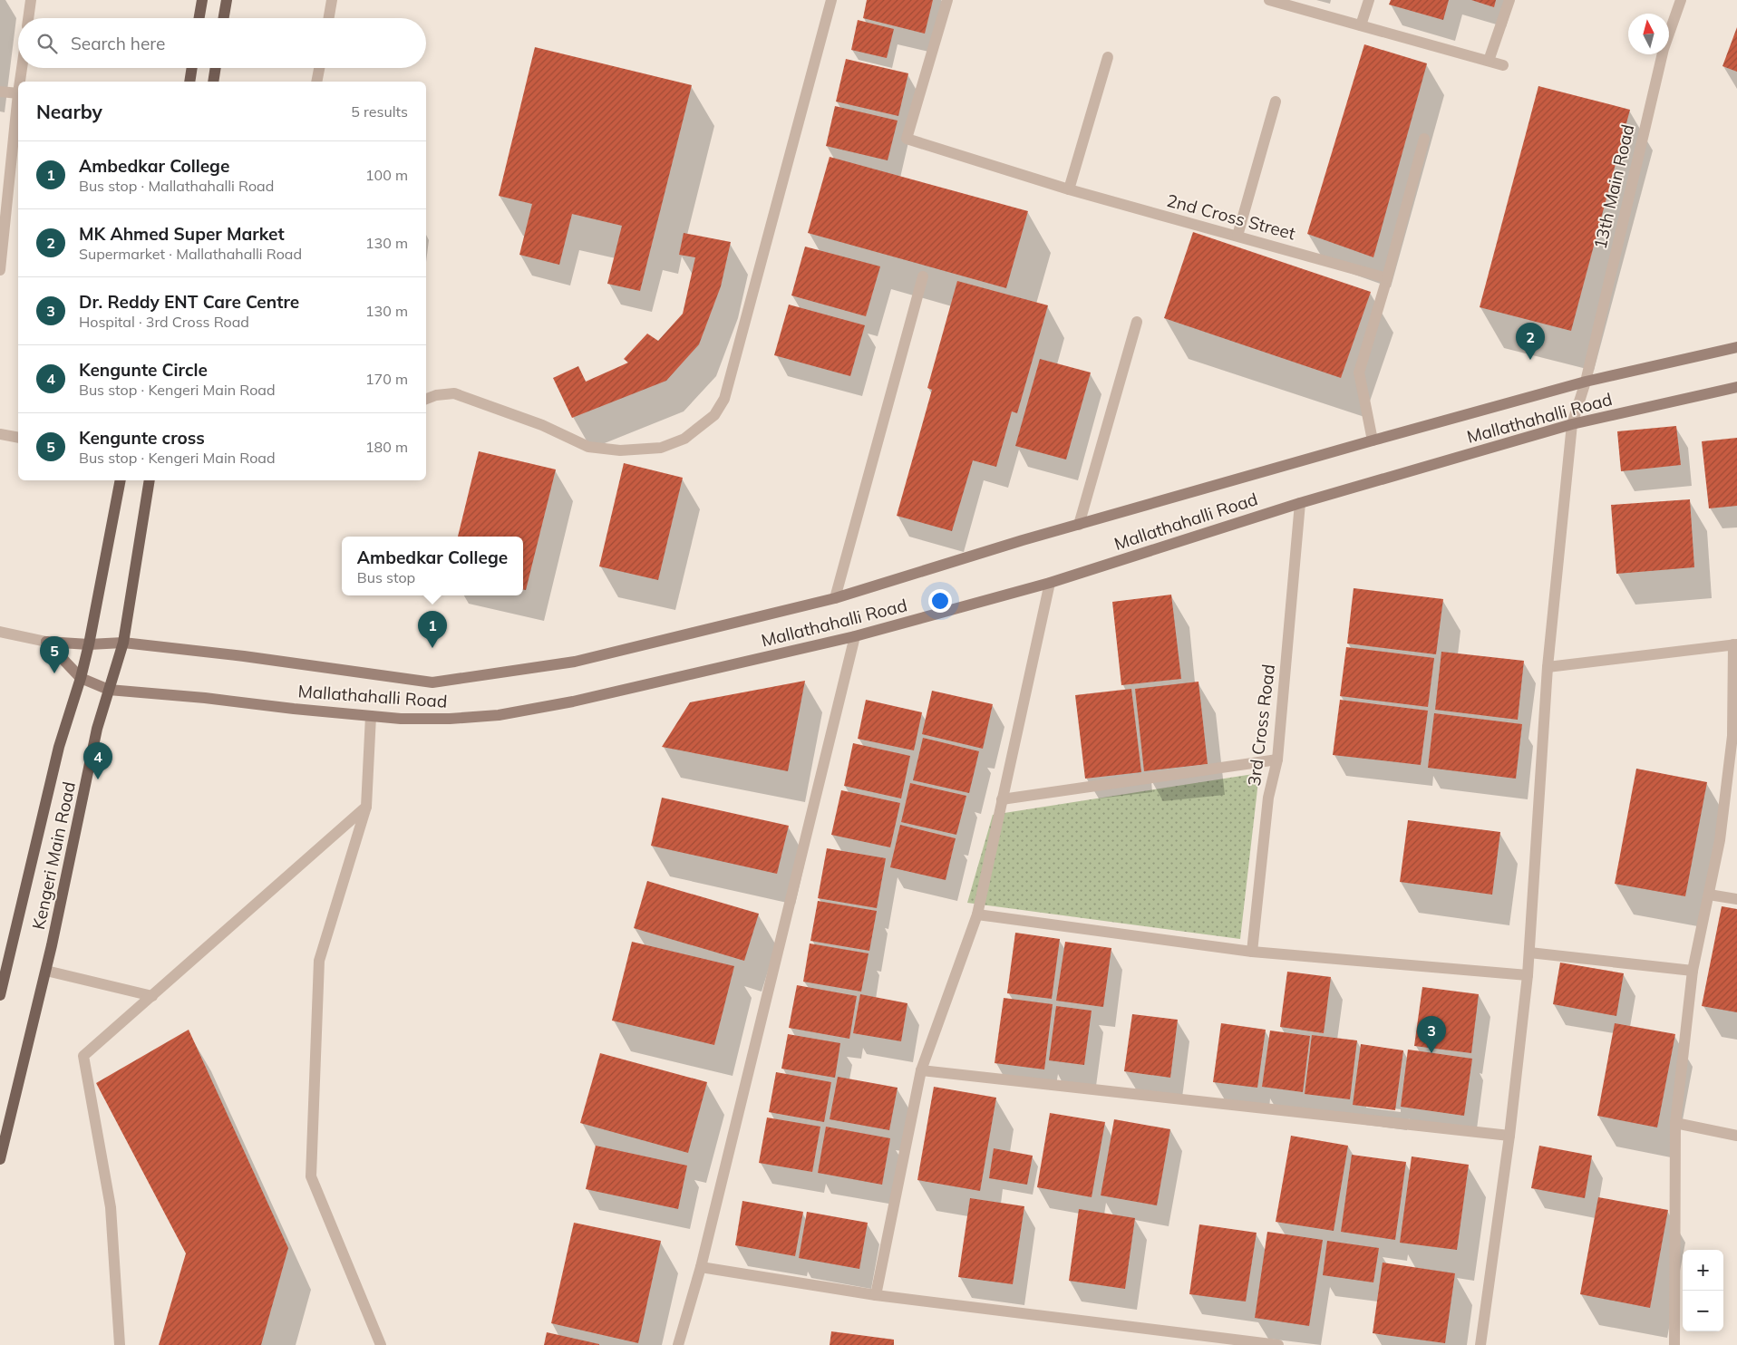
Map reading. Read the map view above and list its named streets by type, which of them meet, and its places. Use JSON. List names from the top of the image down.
{
  "streets": {
    "main road": ["Mallathahalli Road", "Kengeri Main Road"],
    "street": ["13th Main Road", "2nd Cross Street", "3rd Cross Road"]
  },
  "crossings": [
    ["13th Main Road", "Mallathahalli Road"],
    ["Mallathahalli Road", "3rd Cross Road"],
    ["Mallathahalli Road", "Kengeri Main Road"]
  ],
  "north": "top",
  "page": {
    "search": "Search here",
    "heading": ["Nearby", "5 results"],
    "list": [
      {
        "mark": "1",
        "name": "Ambedkar College",
        "note": "Bus stop · Mallathahalli Road",
        "value": "100 m"
      },
      {
        "mark": "2",
        "name": "MK Ahmed Super Market",
        "note": "Supermarket · Mallathahalli Road",
        "value": "130 m"
      },
      {
        "mark": "3",
        "name": "Dr. Reddy ENT Care Centre",
        "note": "Hospital · 3rd Cross Road",
        "value": "130 m"
      },
      {
        "mark": "4",
        "name": "Kengunte Circle",
        "note": "Bus stop · Kengeri Main Road",
        "value": "170 m"
      },
      {
        "mark": "5",
        "name": "Kengunte cross",
        "note": "Bus stop · Kengeri Main Road",
        "value": "180 m"
      }
    ],
    "pins": [
      "2",
      "1",
      "5",
      "4",
      "3"
    ],
    "popup": ["Ambedkar College", "Bus stop"],
    "map_buttons": ["+", "−"]
  }
}
